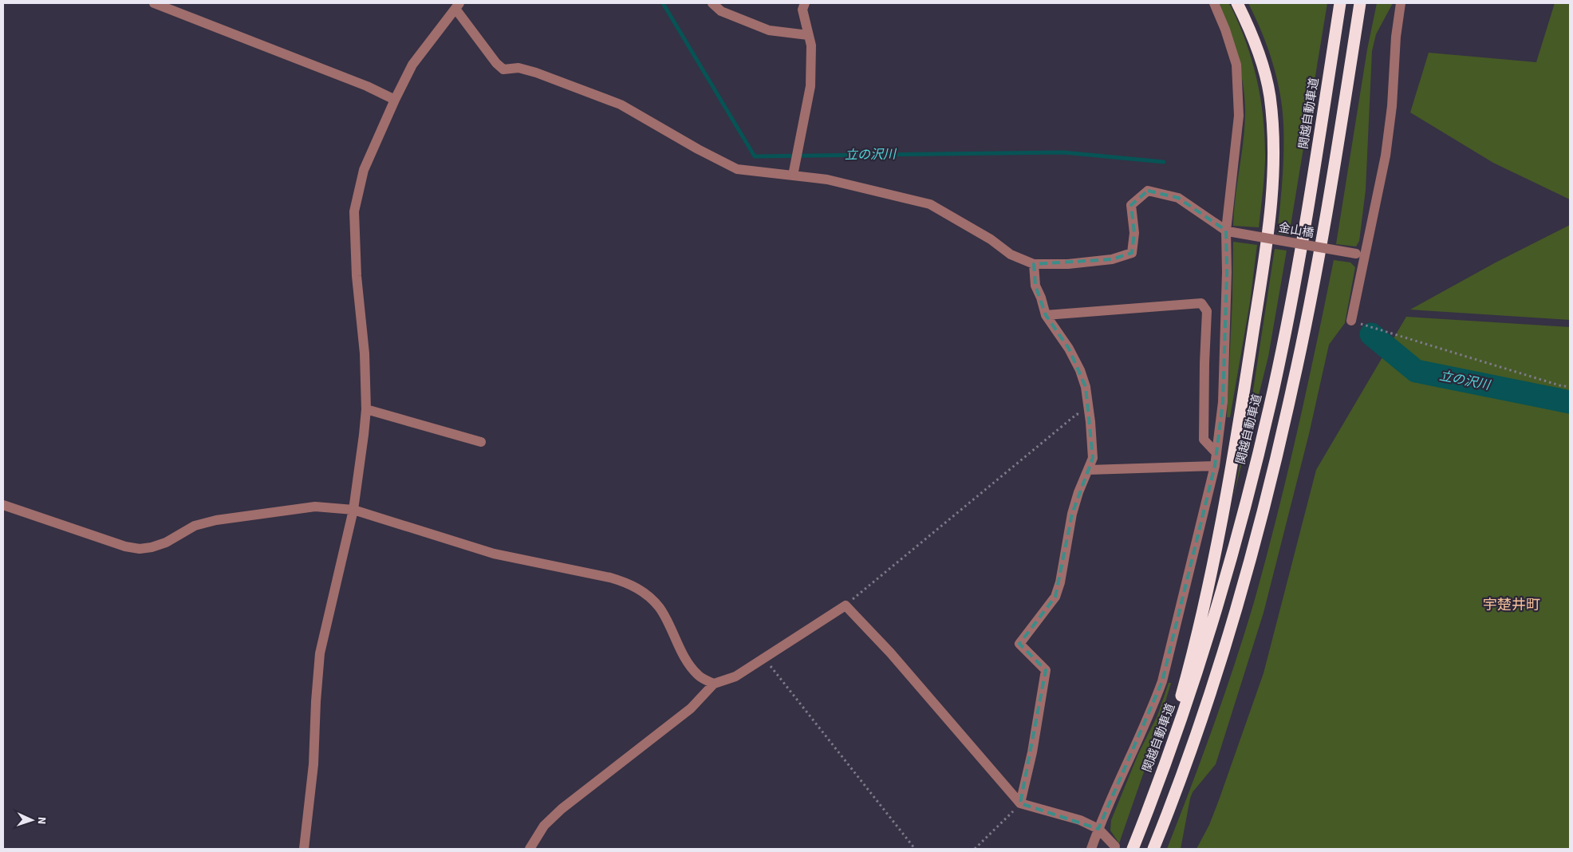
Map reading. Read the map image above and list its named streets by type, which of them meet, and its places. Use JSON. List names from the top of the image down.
{
  "streets": {
    "highway": ["関越自動車道"],
    "street": ["金山橋"]
  },
  "districts": ["宇楚井町"],
  "water": ["立の沢川"],
  "north": "right"
}
